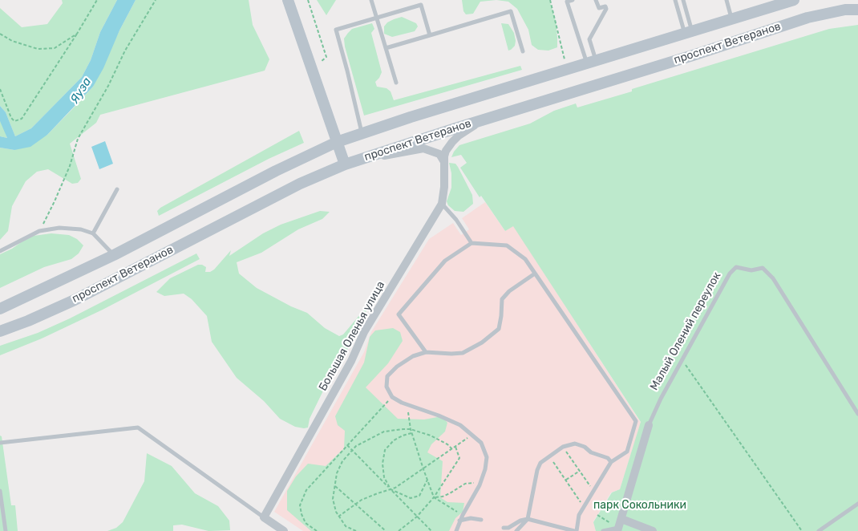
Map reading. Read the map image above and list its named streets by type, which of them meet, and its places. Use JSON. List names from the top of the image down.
{
  "streets": {
    "main road": ["проспект Ветеранов"],
    "street": ["Малый Олений переулок", "Большая Оленья улица"]
  },
  "crossings": [
    ["проспект Ветеранов", "Большая Оленья улица"]
  ],
  "water": ["Яуза"],
  "parks": ["парк Сокольники"]
}
